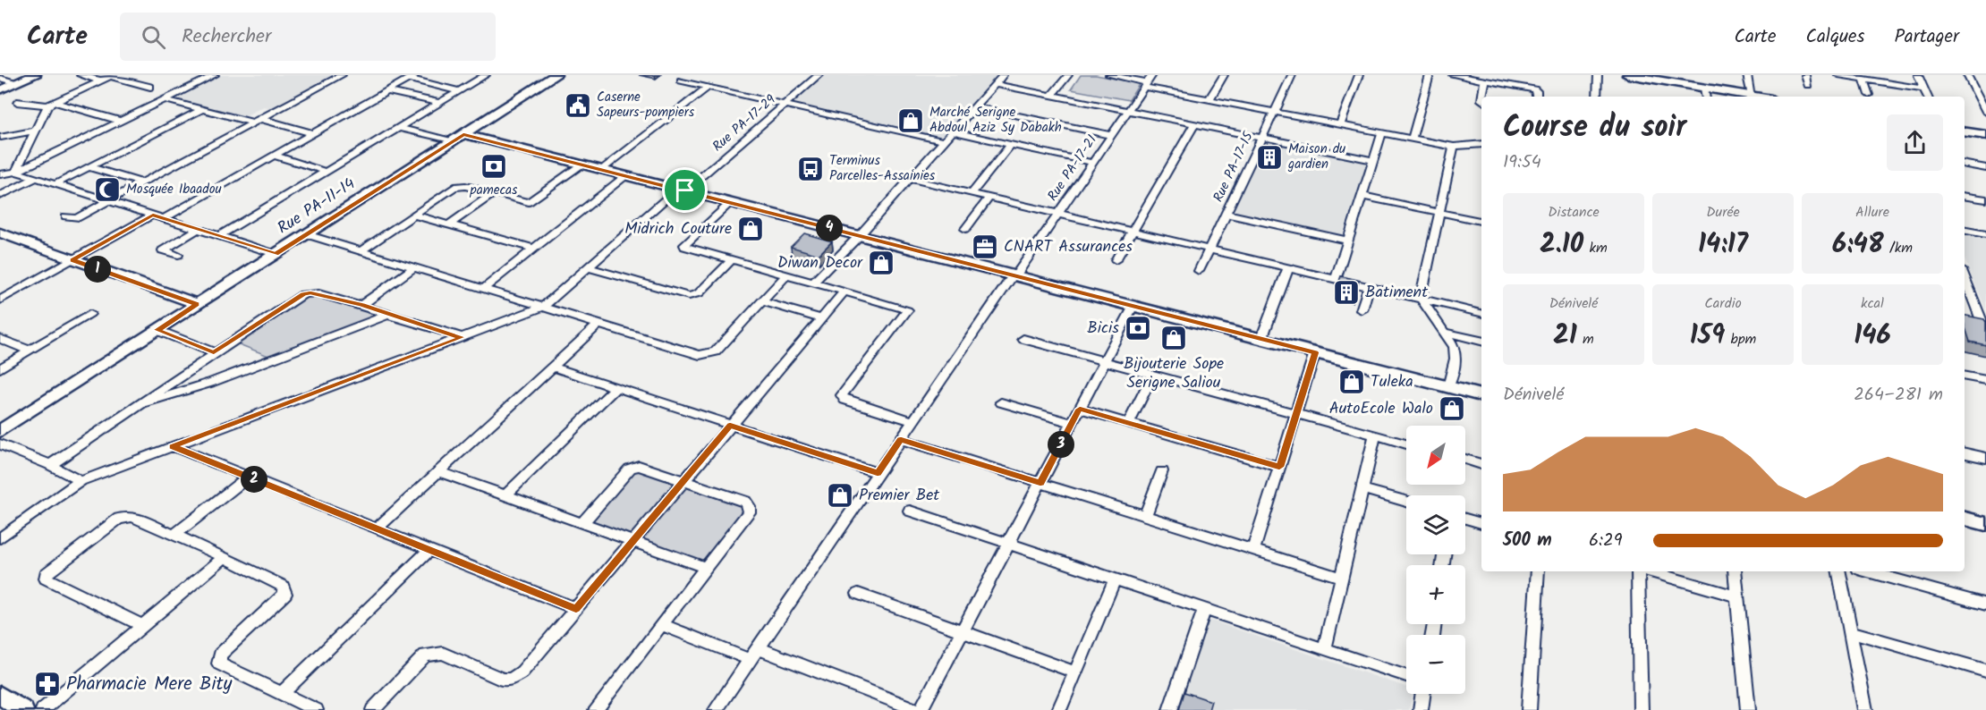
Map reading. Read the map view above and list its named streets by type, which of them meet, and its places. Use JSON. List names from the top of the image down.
{
  "streets": {
    "street": [
      "Rue PA-17-29",
      "Rue PA-17-15",
      "Rue PA-17-21",
      "Rue PA-11-14"
    ]
  },
  "places": {
    "public building": ["Caserne Sapeurs-pompiers"],
    "shop": [
      "Marché Serigne Abdoul Aziz Sy Dabakh",
      "Midrich Couture",
      "Diwan Decor",
      "Bijouterie Sope Serigne Saliou",
      "Tuleka",
      "AutoEcole Walo",
      "Premier Bet"
    ],
    "building": ["Maison du gardien", "Batiment"],
    "bank": ["pamecas", "Bicis"],
    "bus stop": ["Terminus Parcelles-Assainies"],
    "mosque": ["Mosquée Ibaadou"],
    "office": ["CNART Assurances"],
    "pharmacy": ["Pharmacie Mere Bity"]
  },
  "north": "bottom left",
  "page": {
    "header": "Carte",
    "search": "Rechercher",
    "nav": ["Carte", "Calques", "Partager"],
    "heading": ["Course du soir", "19:54"],
    "stats": [
      ["Distance", "2.10 km"],
      ["Durée", "14:17"],
      ["Allure", "6:48 /km"],
      ["Dénivelé", "21 m"],
      ["Cardio", "159 bpm"],
      ["kcal", "146"]
    ],
    "pins": [
      "4",
      "1",
      "3",
      "2"
    ],
    "chart": ["Dénivelé", "264–281 m"],
    "map_buttons": ["+", "−"],
    "list": [
      {
        "name": "500 m",
        "note": "6:29"
      }
    ]
  }
}
